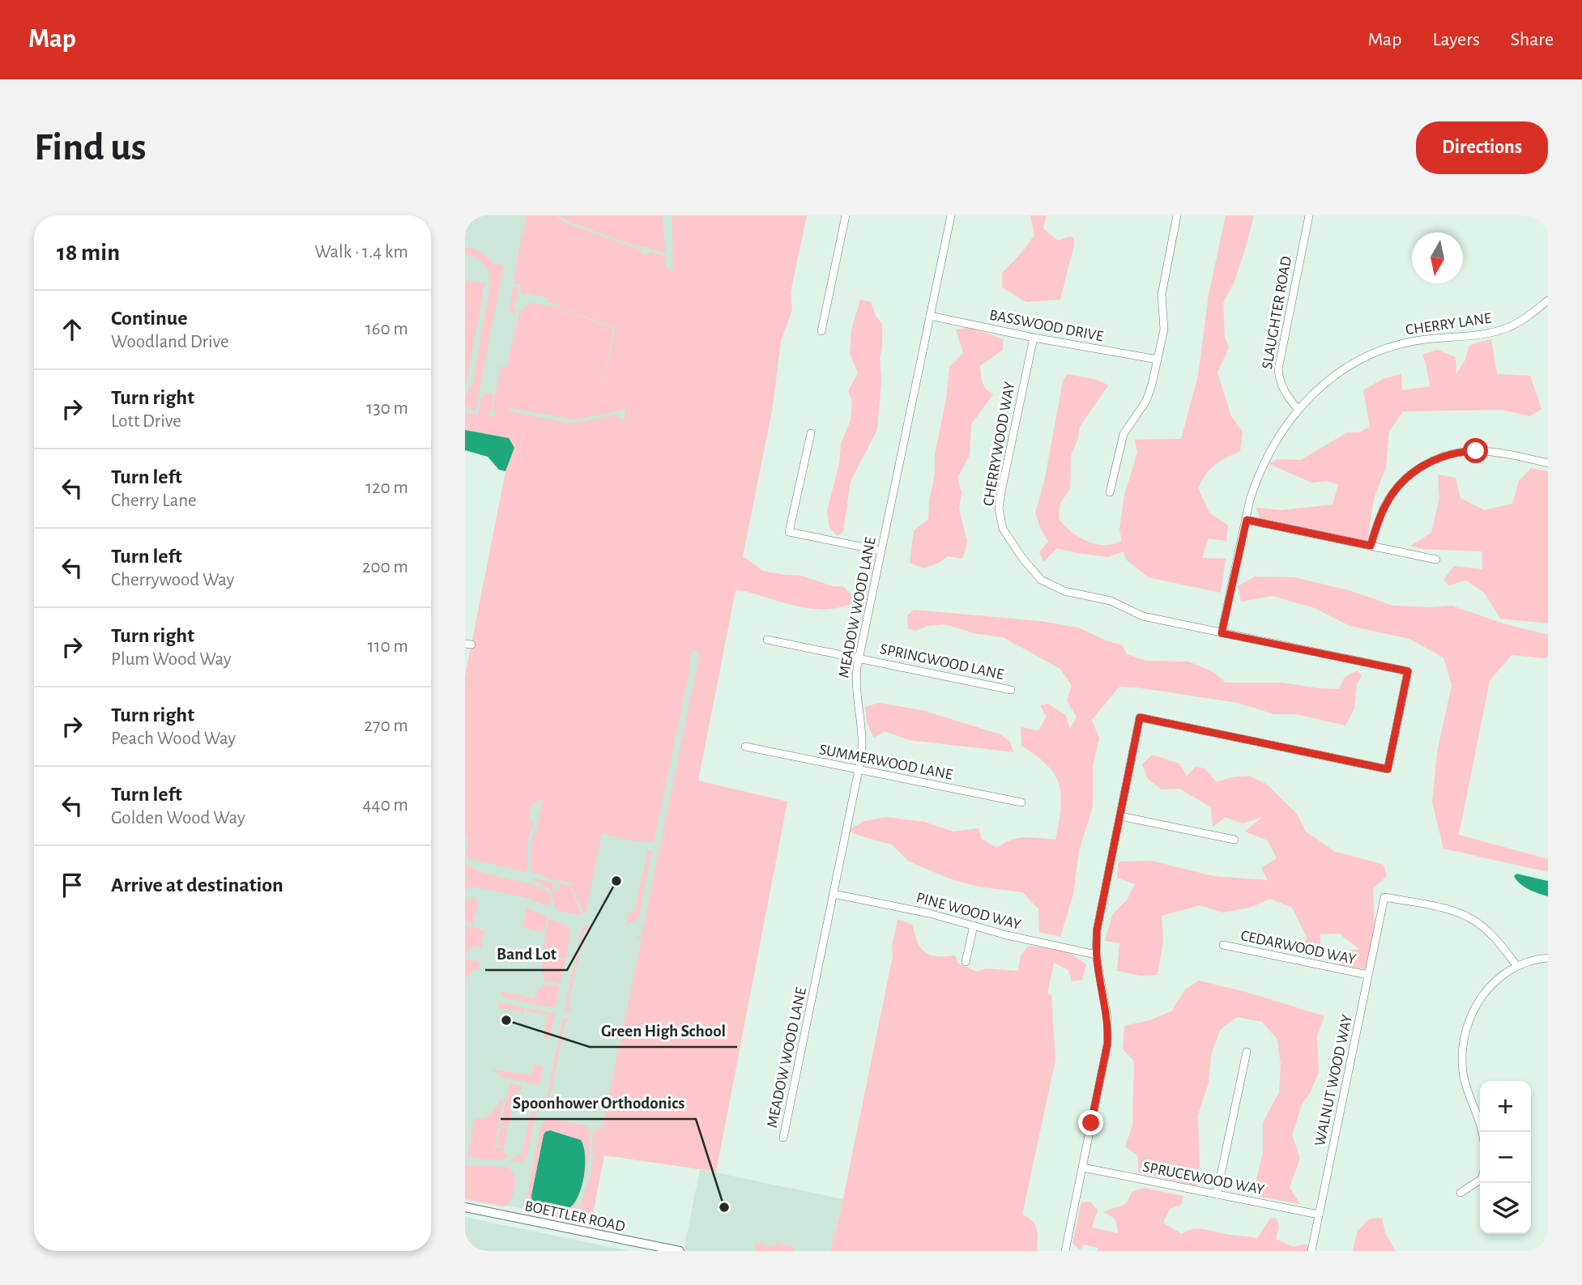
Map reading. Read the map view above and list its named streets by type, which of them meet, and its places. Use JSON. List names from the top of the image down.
{
  "streets": {
    "street": [
      "SLAUGHTER ROAD",
      "CHERRY LANE",
      "BASSWOOD DRIVE",
      "CHERRYWOOD WAY",
      "MEADOW WOOD LANE",
      "SPRINGWOOD LANE",
      "SUMMERWOOD LANE",
      "PINE WOOD WAY",
      "CEDARWOOD WAY",
      "WALNUT WOOD WAY",
      "SPRUCEWOOD WAY",
      "BOETTLER ROAD"
    ]
  },
  "crossings": [
    ["SLAUGHTER ROAD", "CHERRY LANE"],
    ["CHERRY LANE", "CHERRYWOOD WAY"],
    ["BASSWOOD DRIVE", "CHERRYWOOD WAY"],
    ["BASSWOOD DRIVE", "MEADOW WOOD LANE"],
    ["MEADOW WOOD LANE", "SPRINGWOOD LANE"],
    ["MEADOW WOOD LANE", "SUMMERWOOD LANE"],
    ["MEADOW WOOD LANE", "PINE WOOD WAY"],
    ["CEDARWOOD WAY", "WALNUT WOOD WAY"],
    ["WALNUT WOOD WAY", "SPRUCEWOOD WAY"]
  ],
  "places": ["Band Lot", "Green High School", "Spoonhower Orthodonics"],
  "north": "bottom",
  "page": {
    "header": "Map",
    "nav": ["Map", "Layers", "Share"],
    "buttons": "Directions",
    "title": "Find us",
    "heading": ["18 min", "Walk · 1.4 km"],
    "list": [
      ["Continue", "Woodland Drive", "160 m"],
      ["Turn right", "Lott Drive", "130 m"],
      ["Turn left", "Cherry Lane", "120 m"],
      ["Turn left", "Cherrywood Way", "200 m"],
      ["Turn right", "Plum Wood Way", "110 m"],
      ["Turn right", "Peach Wood Way", "270 m"],
      ["Turn left", "Golden Wood Way", "440 m"],
      "Arrive at destination"
    ],
    "map_buttons": ["+", "−"]
  }
}
